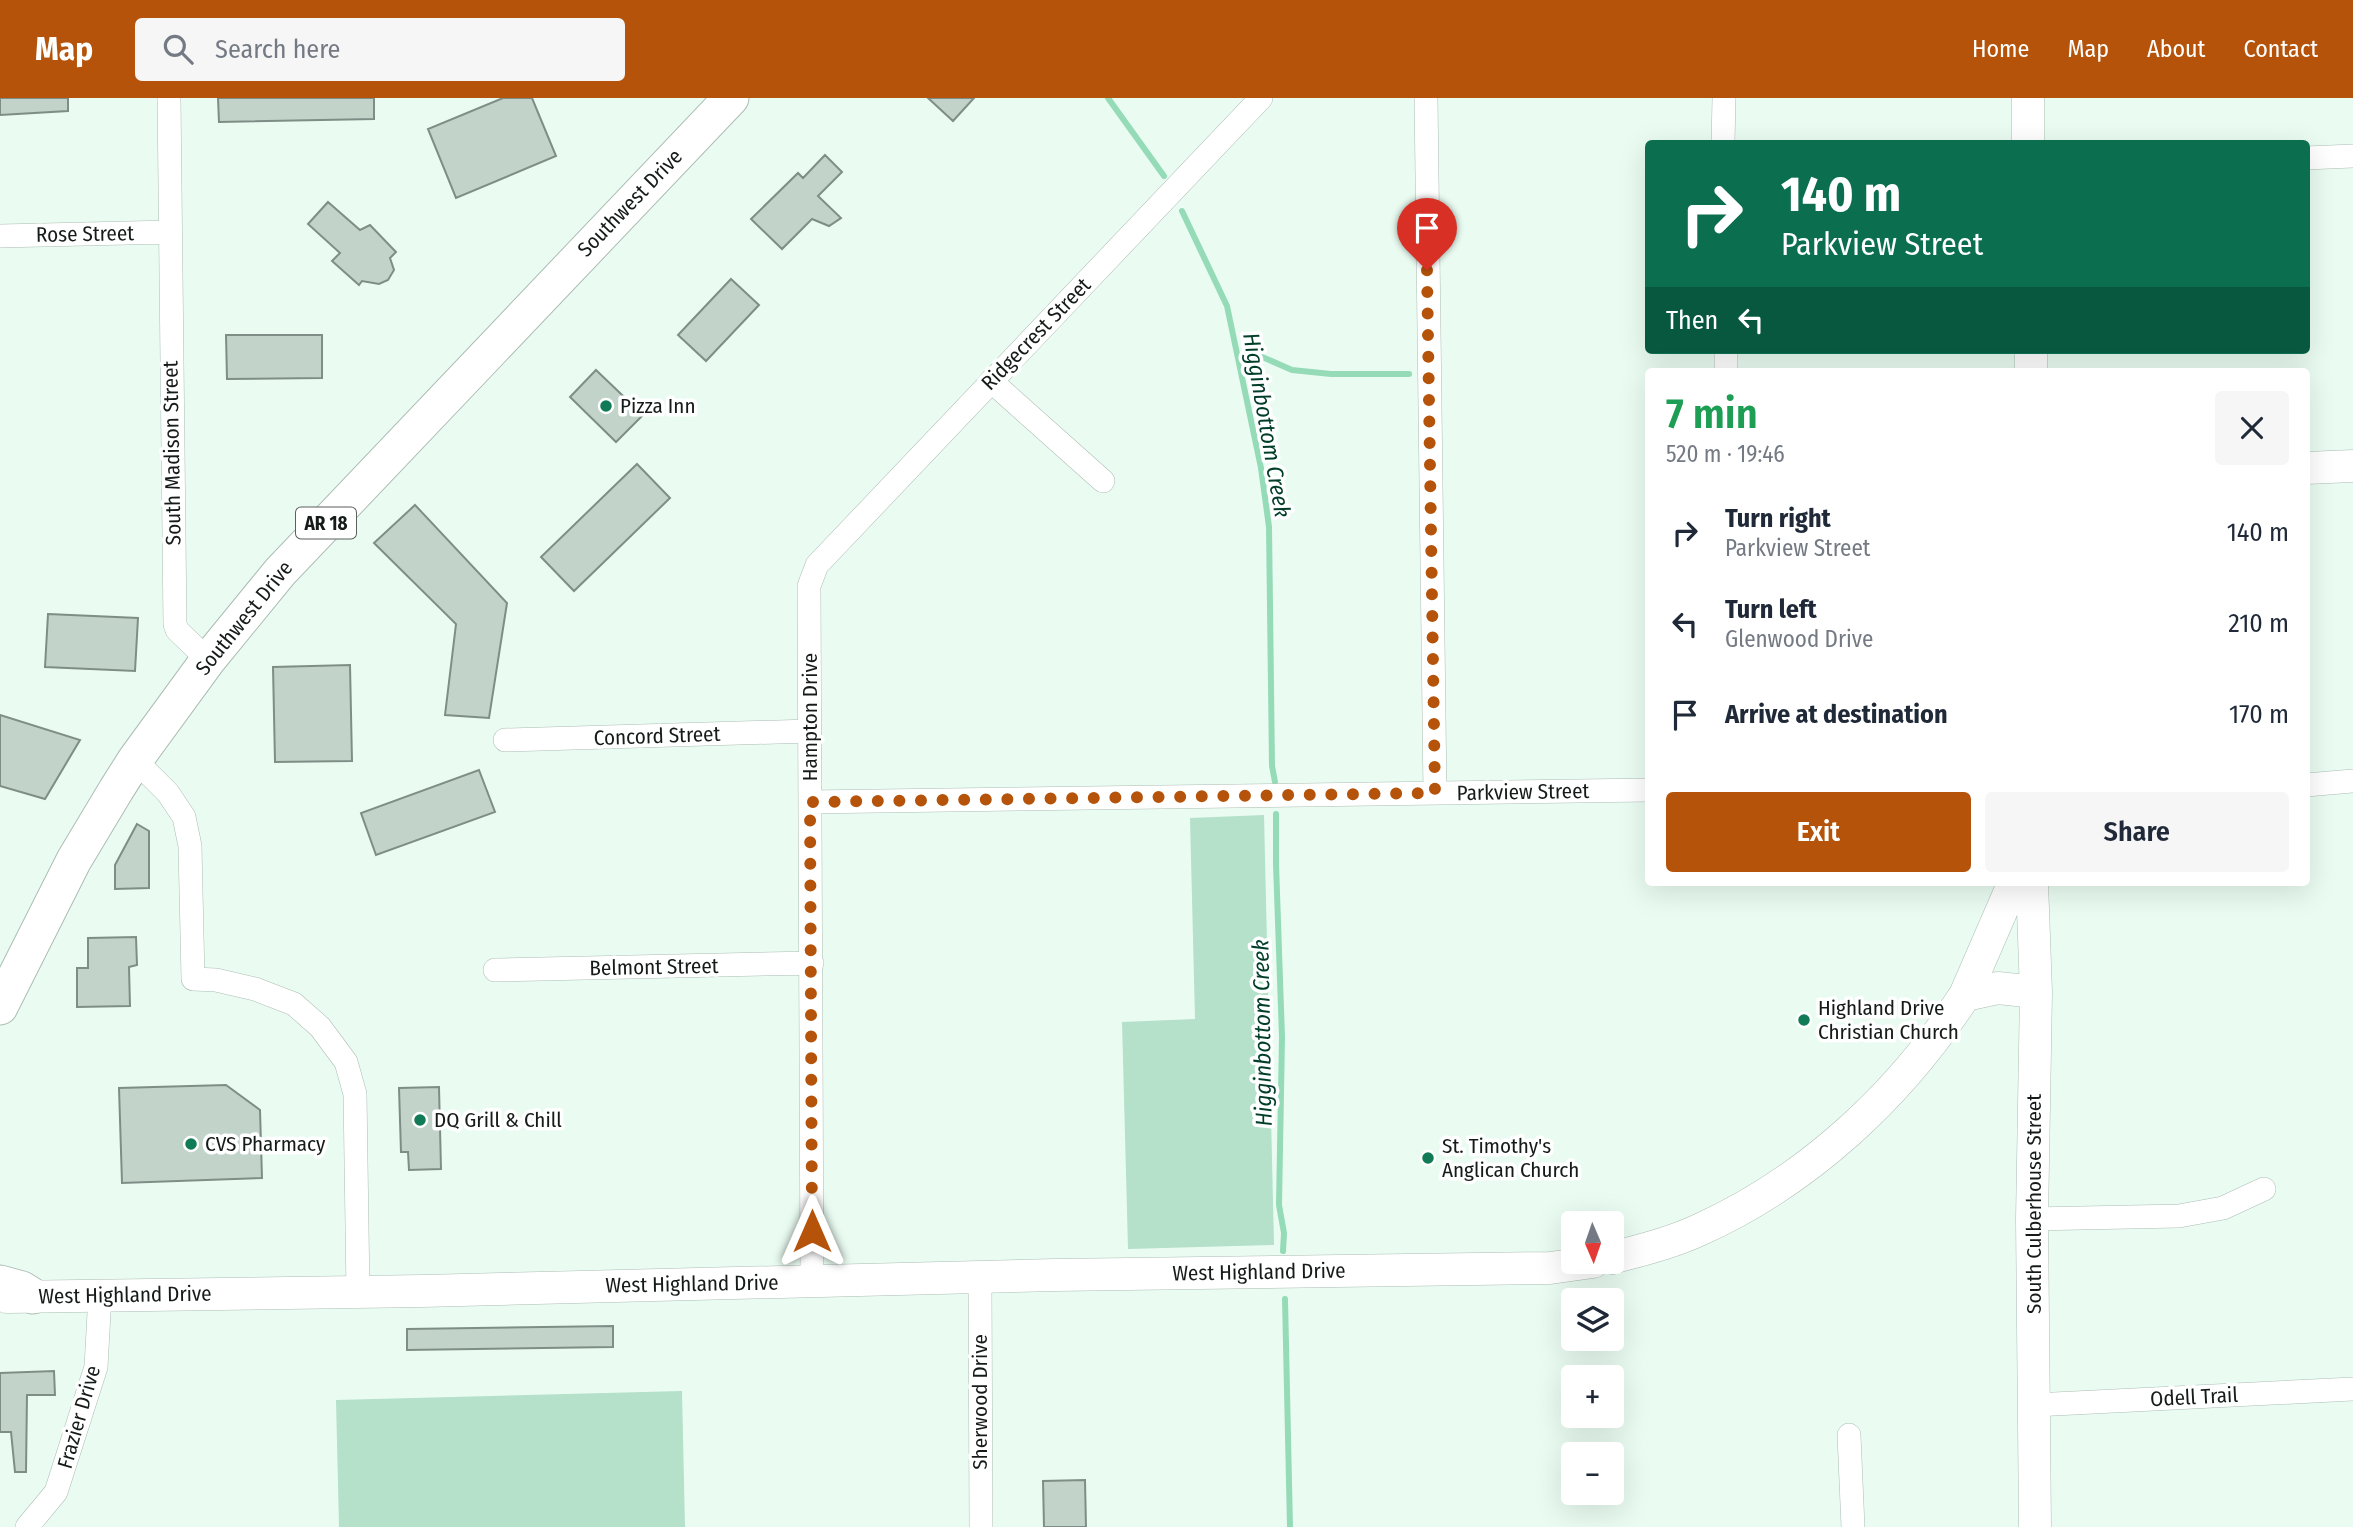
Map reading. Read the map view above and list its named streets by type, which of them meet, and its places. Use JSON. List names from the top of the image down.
{
  "streets": {
    "main road": ["Southwest Drive", "AR 18"],
    "street": [
      "Rose Street",
      "Ridgecrest Street",
      "South Madison Street",
      "Hampton Drive",
      "Concord Street",
      "Parkview Street",
      "Belmont Street",
      "South Culberhouse Street",
      "West Highland Drive",
      "Odell Trail",
      "Sherwood Drive",
      "Frazier Drive"
    ]
  },
  "crossings": [
    ["Southwest Drive", "South Madison Street"],
    ["Rose Street", "South Madison Street"],
    ["Ridgecrest Street", "Hampton Drive"],
    ["Hampton Drive", "Concord Street"],
    ["Hampton Drive", "Parkview Street"],
    ["Hampton Drive", "Belmont Street"],
    ["Hampton Drive", "West Highland Drive"],
    ["South Culberhouse Street", "Odell Trail"],
    ["West Highland Drive", "Sherwood Drive"],
    ["West Highland Drive", "Frazier Drive"]
  ],
  "water": ["Higginbottom Creek"],
  "places": [
    "Pizza Inn",
    "Highland Drive Christian Church",
    "DQ Grill & Chill",
    "CVS Pharmacy",
    "St. Timothy's Anglican Church"
  ],
  "north": "bottom",
  "page": {
    "header": "Map",
    "search": "Search here",
    "nav": [
      "Home",
      "Map",
      "About",
      "Contact"
    ],
    "turn": ["140 m", "Parkview Street"],
    "then": "Then",
    "heading": ["7 min", "520 m · 19:46"],
    "list": [
      {
        "name": "Turn right",
        "note": "Parkview Street",
        "value": "140 m"
      },
      {
        "name": "Turn left",
        "note": "Glenwood Drive",
        "value": "210 m"
      },
      {
        "name": "Arrive at destination",
        "value": "170 m"
      }
    ],
    "buttons": ["Exit", "Share"],
    "map_buttons": ["+", "−"]
  }
}
